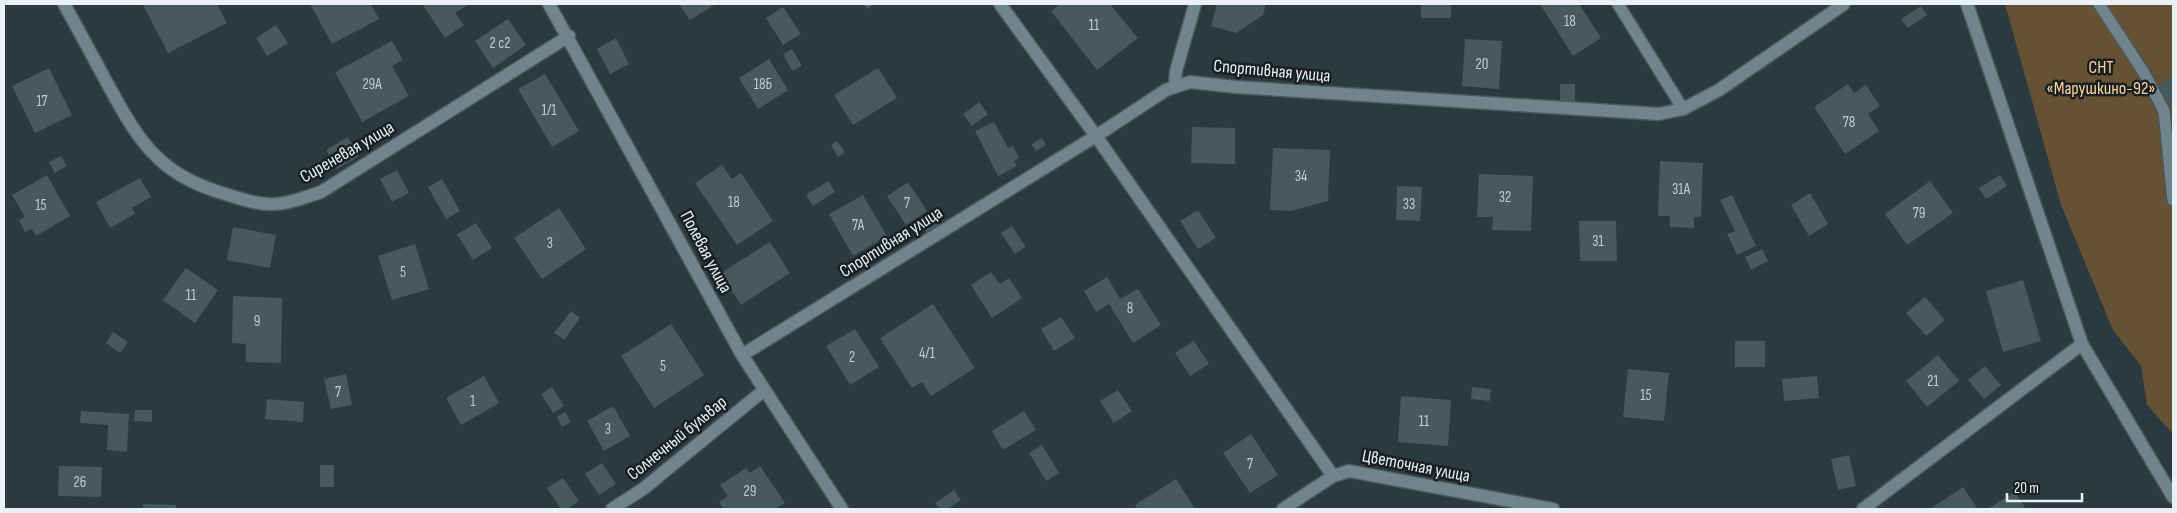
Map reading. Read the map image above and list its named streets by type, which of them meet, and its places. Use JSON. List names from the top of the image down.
{
  "streets": {
    "street": [
      "Спортивная улица",
      "Сиреневая улица",
      "Полевая улица",
      "Солнечный бульвар",
      "Цветочная улица"
    ]
  },
  "crossings": [
    ["Спортивная улица", "Полевая улица"],
    ["Сиреневая улица", "Полевая улица"],
    ["Полевая улица", "Солнечный бульвар"]
  ],
  "parks": ["СНТ «Марушкино-92»"],
  "house_numbers": [
    "18",
    "11",
    "2 с2",
    "20",
    "29А",
    "18Б",
    "17",
    "1/1",
    "78",
    "34",
    "31А",
    "32",
    "18",
    "7",
    "33",
    "15",
    "79",
    "7А",
    "31",
    "3",
    "5",
    "11",
    "8",
    "9",
    "4/1",
    "2",
    "5",
    "21",
    "7",
    "15",
    "1",
    "11",
    "3",
    "7",
    "26",
    "29"
  ],
  "scale_bar": "20 m"
}
